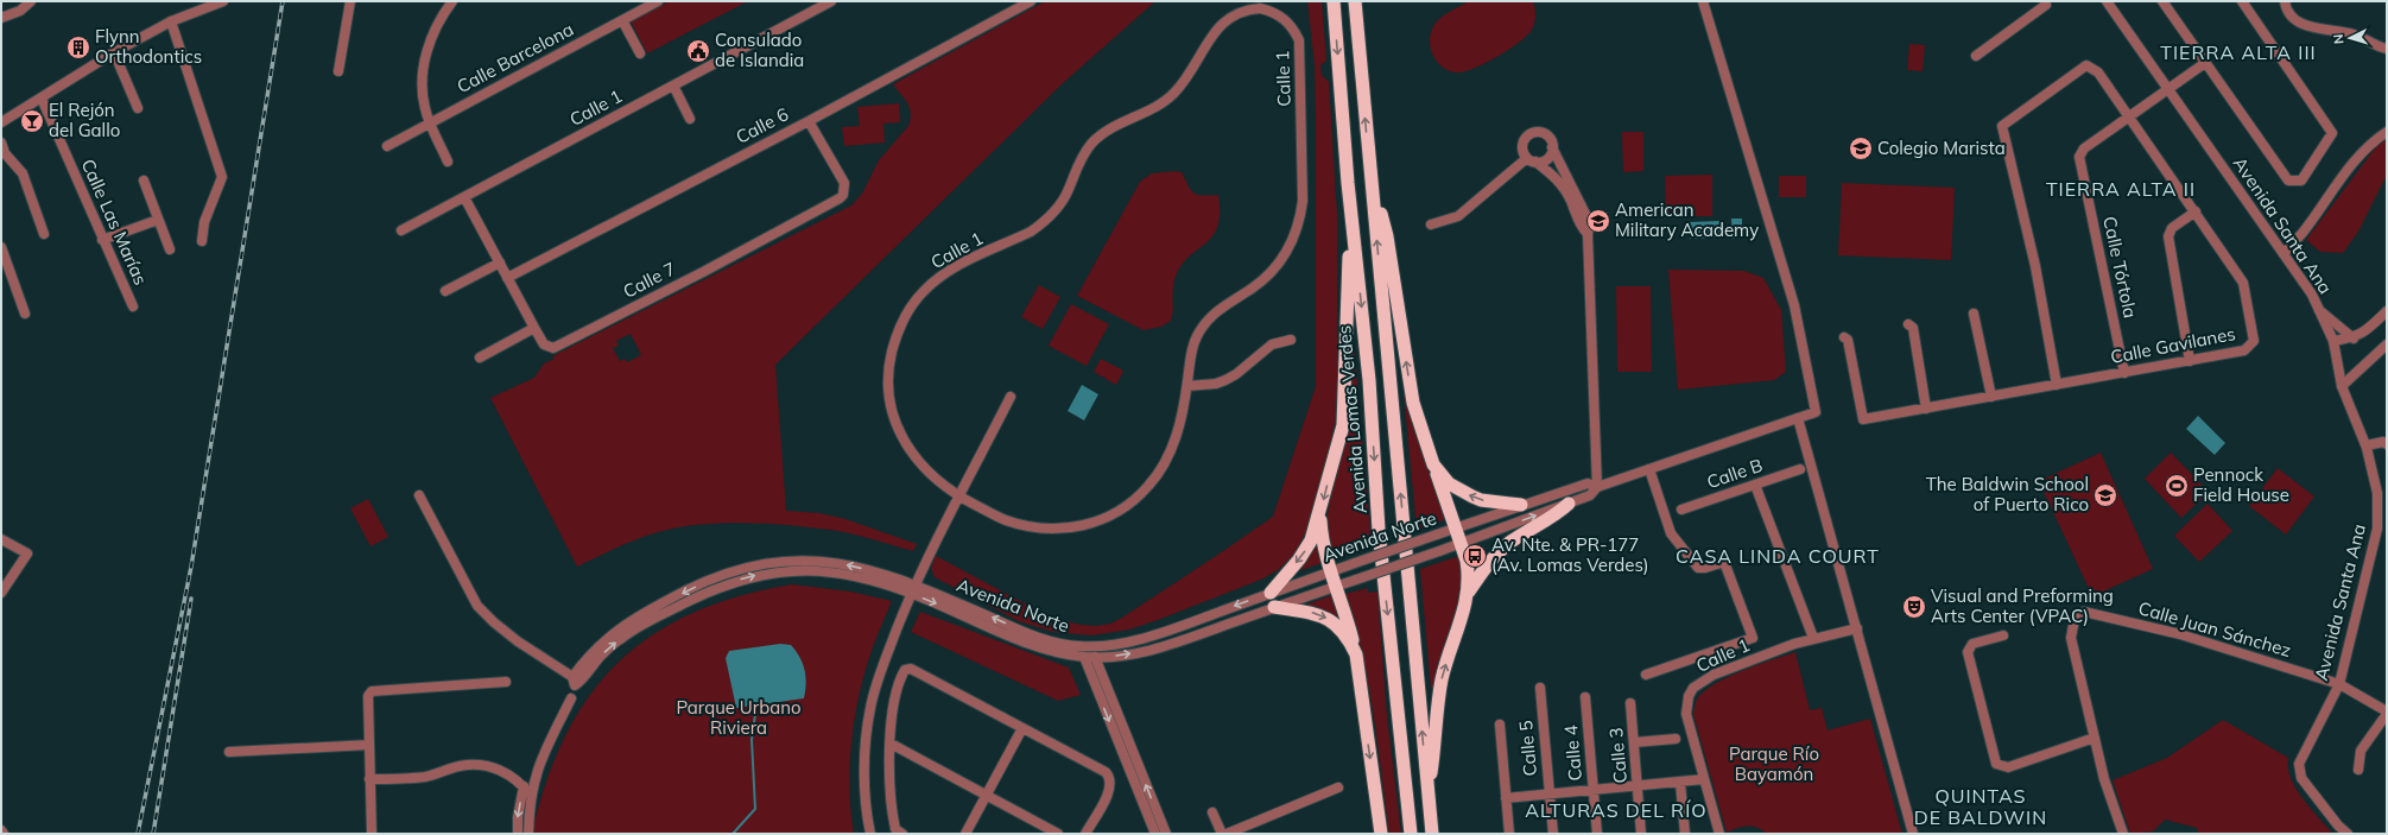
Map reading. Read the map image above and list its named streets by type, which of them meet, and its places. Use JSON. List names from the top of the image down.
{
  "streets": {
    "highway": ["Avenida Lomas Verdes"],
    "street": [
      "Calle Barcelona",
      "Calle 1",
      "Calle 6",
      "Calle Las Marías",
      "Avenida Santa Ana",
      "Calle Tórtola",
      "Calle 7",
      "Calle Gavilanes",
      "Calle B",
      "Avenida Norte",
      "Calle Juan Sánchez",
      "Calle 5",
      "Calle 4",
      "Calle 3"
    ]
  },
  "crossings": [
    ["Calle 1", "Calle 7"],
    ["Calle 6", "Calle 7"],
    ["Avenida Santa Ana", "Calle Tórtola"],
    ["Avenida Santa Ana", "Calle Juan Sánchez"],
    ["Calle Tórtola", "Calle Gavilanes"]
  ],
  "districts": [
    "TIERRA ALTA III",
    "TIERRA ALTA II",
    "CASA LINDA COURT",
    "QUINTAS DE BALDWIN",
    "ALTURAS DEL RÍO"
  ],
  "parks": ["Parque Urbano Riviera", "Parque Río Bayamón"],
  "places": {
    "building": ["Flynn Orthodontics"],
    "public building": ["Consulado de Islandia"],
    "bar": ["El Rejón del Gallo"],
    "school or university": ["Colegio Marista", "American Military Academy", "The Baldwin School of Puerto Rico"],
    "sports": ["Pennock Field House"],
    "bus stop": ["Av. Nte. & PR-177 (Av. Lomas Verdes)"],
    "theatre": ["Visual and Preforming Arts Center (VPAC)"]
  },
  "north": "left"
}
